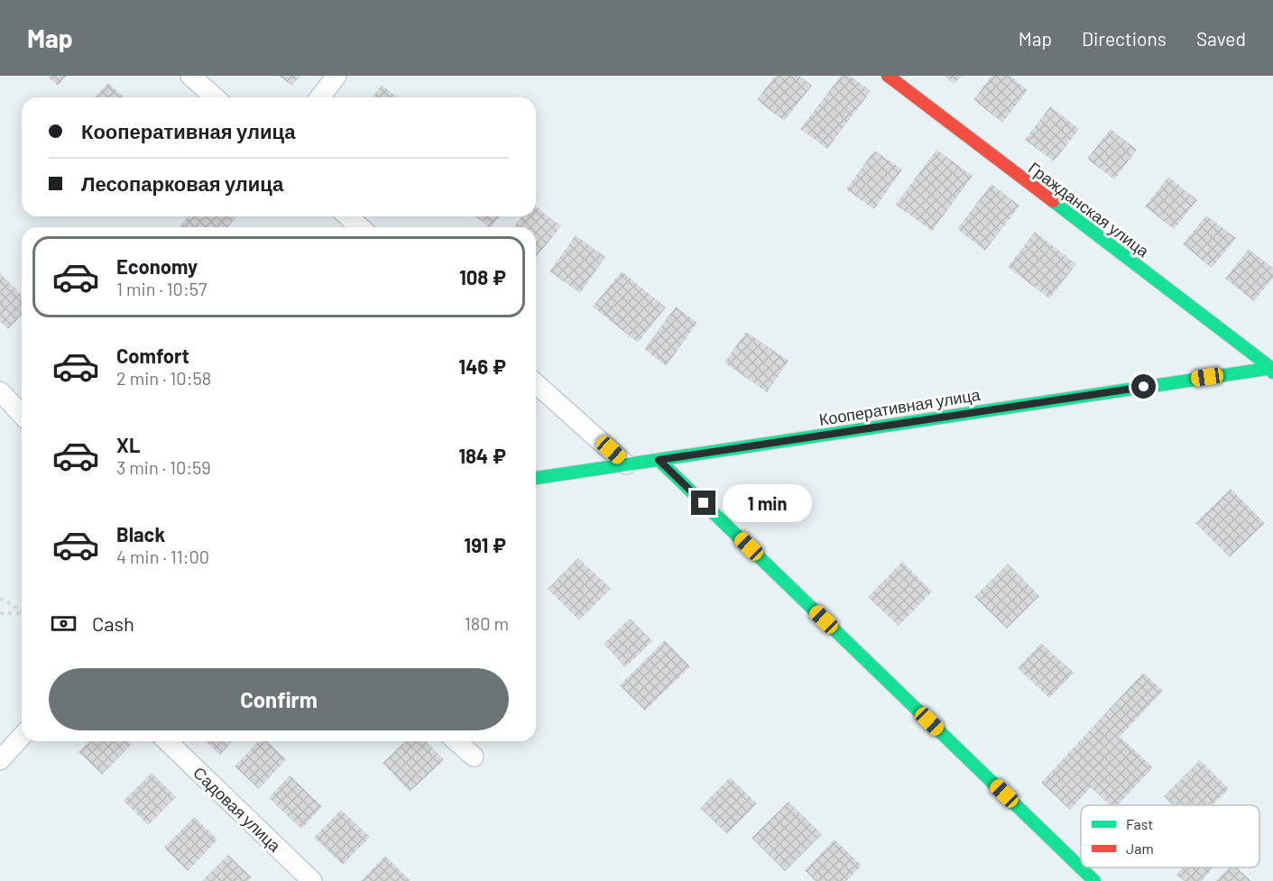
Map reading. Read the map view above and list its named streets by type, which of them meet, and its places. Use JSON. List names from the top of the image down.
{
  "streets": {
    "street": ["Гражданская улица", "Кооперативная улица", "Садовая улица"]
  },
  "crossings": [
    ["Гражданская улица", "Кооперативная улица"]
  ],
  "legend": ["Fast", "Jam"],
  "page": {
    "header": "Map",
    "nav": ["Map", "Directions", "Saved"],
    "banner": ["Кооперативная улица", "Лесопарковая улица"],
    "list": [
      {
        "name": "Economy",
        "note": "1 min · 10:57",
        "value": "108 ₽"
      },
      {
        "name": "Comfort",
        "note": "2 min · 10:58",
        "value": "146 ₽"
      },
      {
        "name": "XL",
        "note": "3 min · 10:59",
        "value": "184 ₽"
      },
      {
        "name": "Black",
        "note": "4 min · 11:00",
        "value": "191 ₽"
      }
    ],
    "bubble": "1 min",
    "pay": ["Cash", "180 m"],
    "buttons": "Confirm"
  }
}
